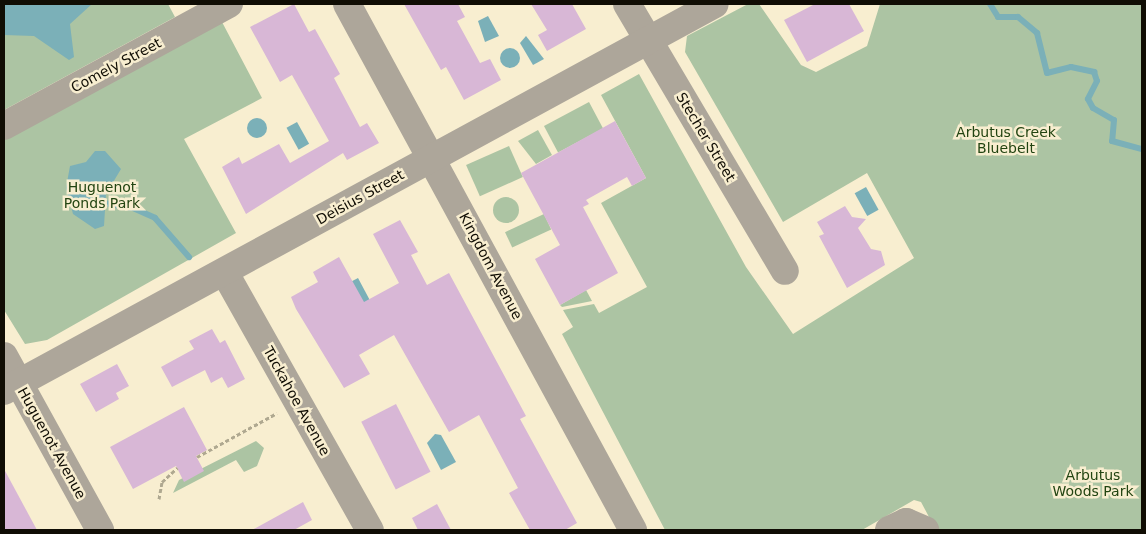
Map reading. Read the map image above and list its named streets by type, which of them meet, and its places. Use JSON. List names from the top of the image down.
{
  "streets": {
    "street": [
      "Comely Street",
      "Stecher Street",
      "Deisius Street",
      "Kingdom Avenue",
      "Tuckahoe Avenue",
      "Huguenot Avenue"
    ]
  },
  "crossings": [
    ["Stecher Street", "Deisius Street"],
    ["Deisius Street", "Kingdom Avenue"],
    ["Deisius Street", "Tuckahoe Avenue"],
    ["Deisius Street", "Huguenot Avenue"]
  ],
  "parks": ["Arbutus Creek Bluebelt", "Huguenot Ponds Park", "Arbutus Woods Park"]
}
